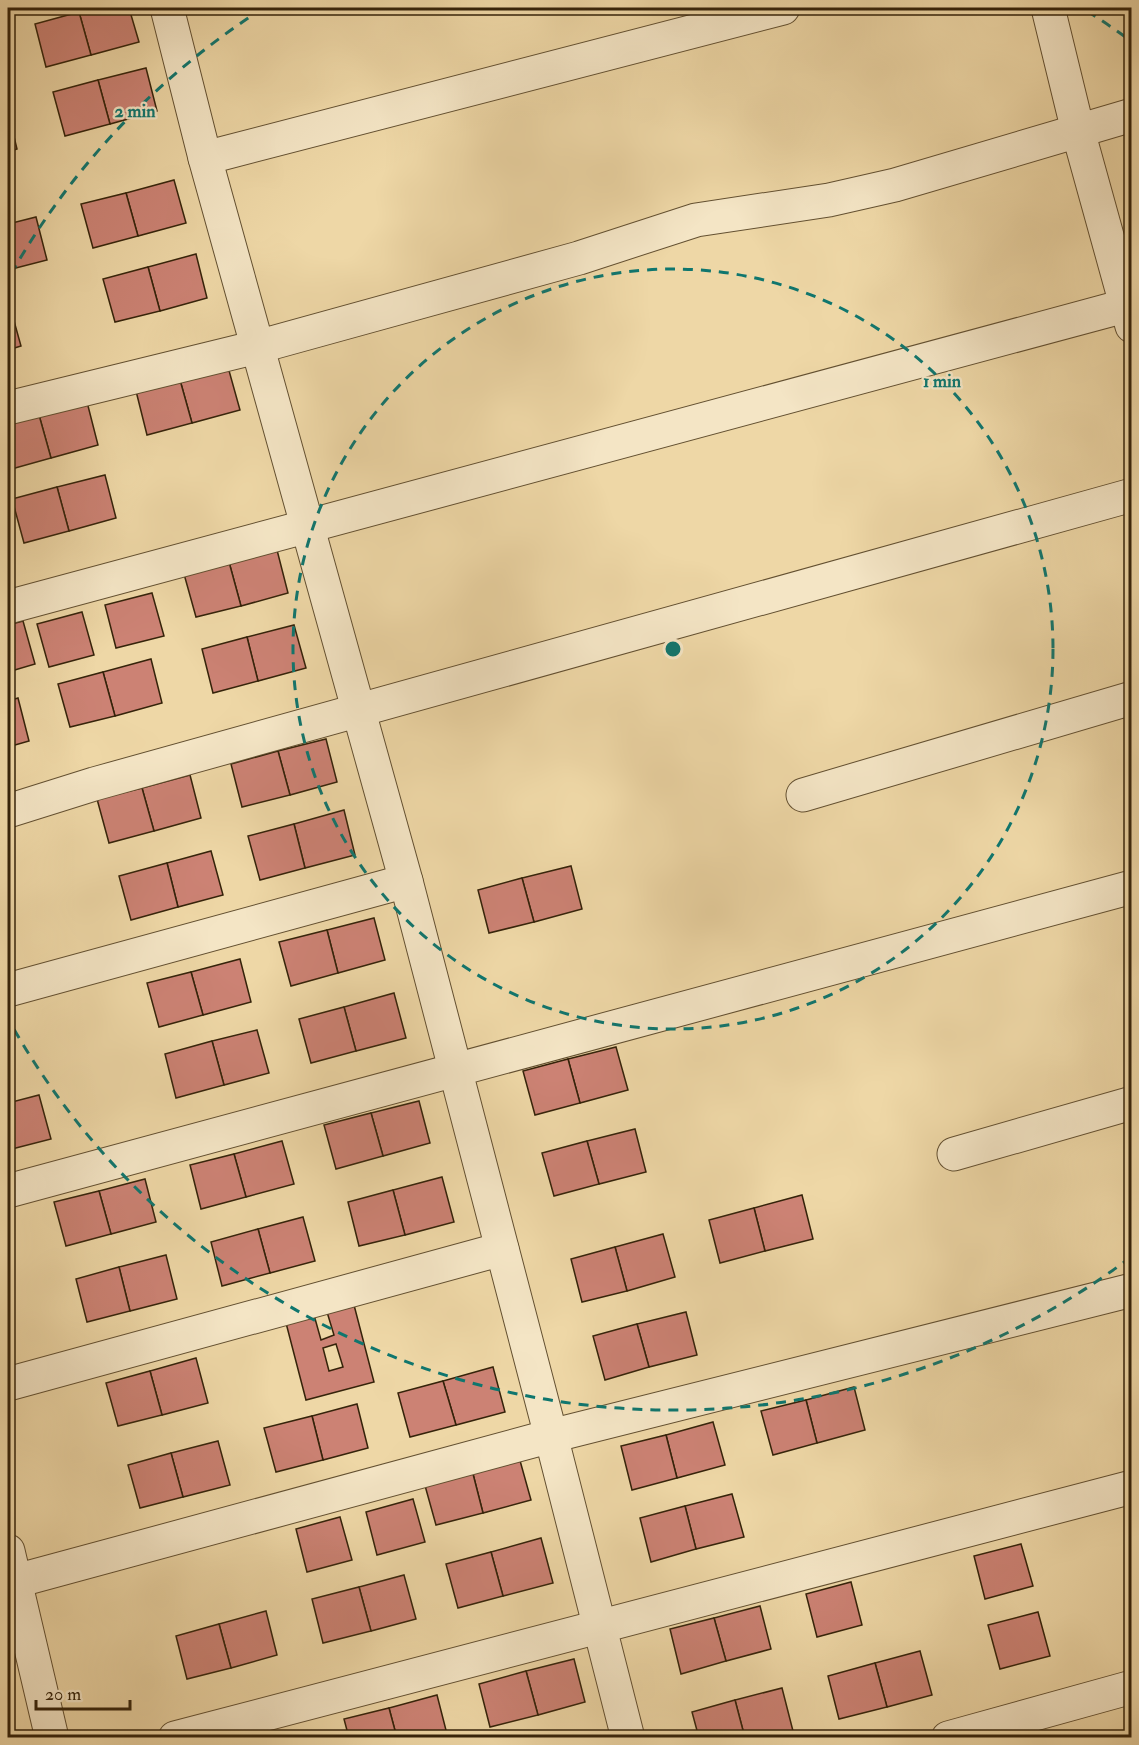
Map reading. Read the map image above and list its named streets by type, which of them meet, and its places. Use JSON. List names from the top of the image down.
{
  "scale_bar": "20 m",
  "rings": ["2 min", "1 min"]
}
